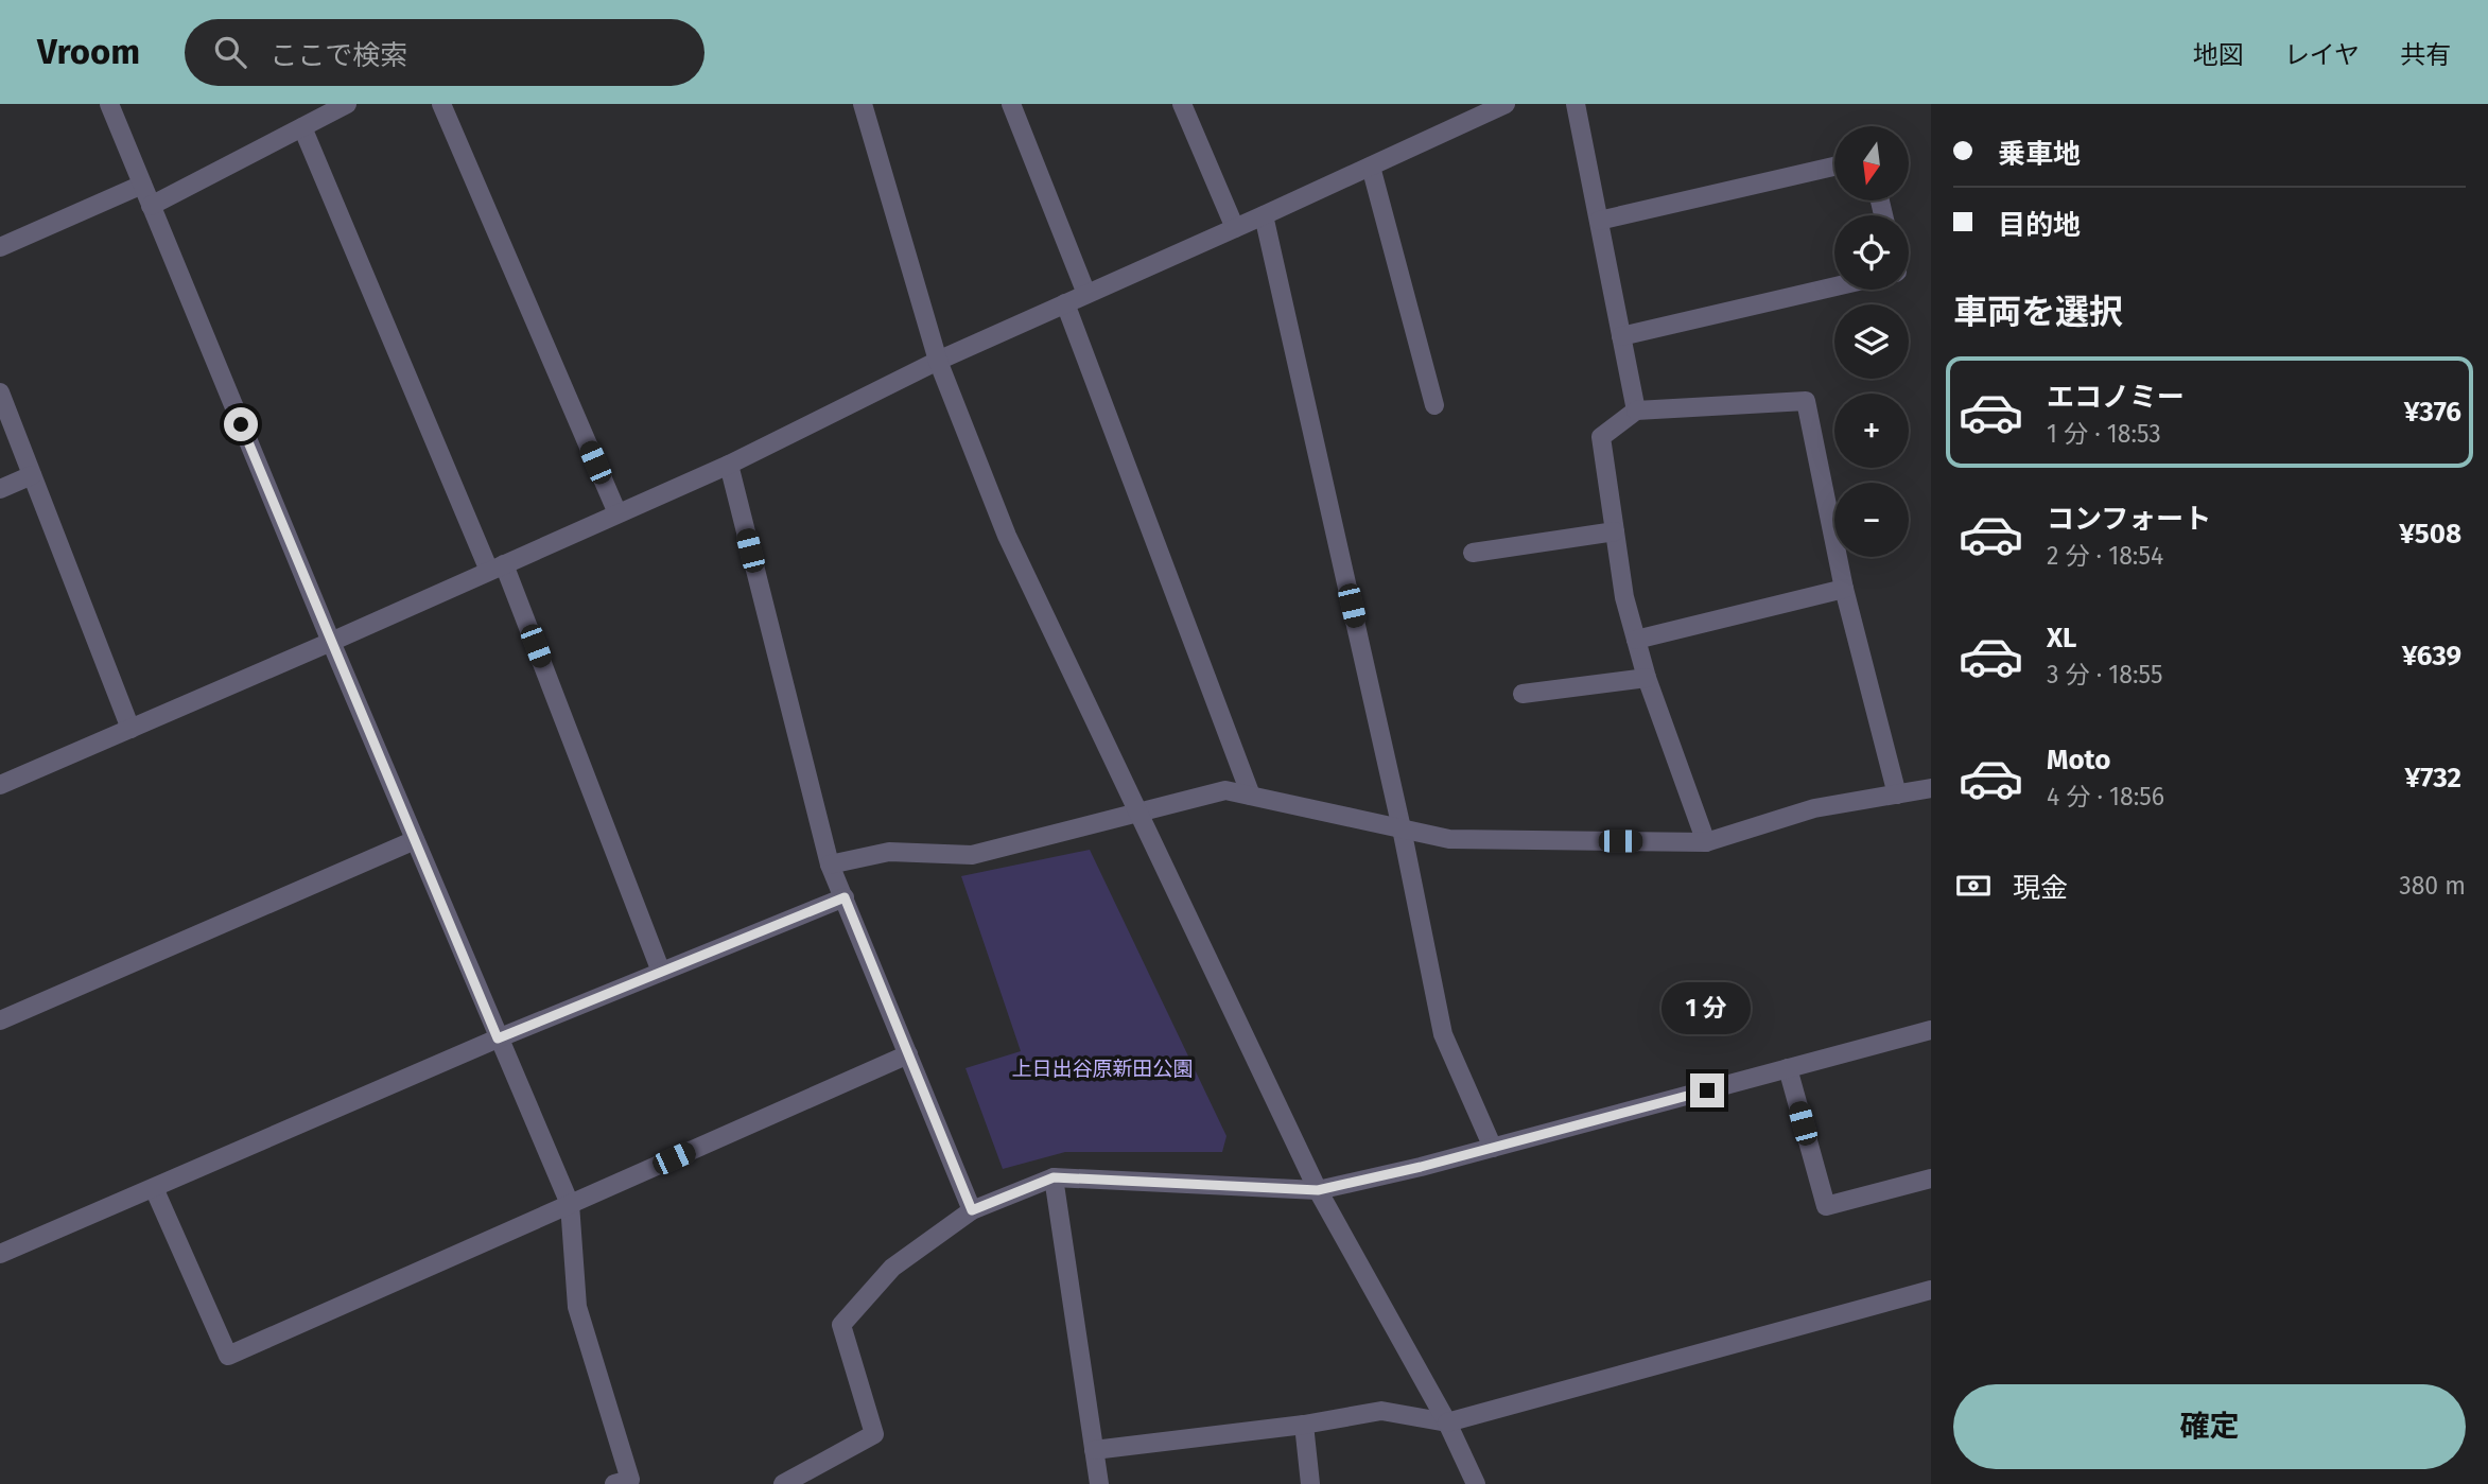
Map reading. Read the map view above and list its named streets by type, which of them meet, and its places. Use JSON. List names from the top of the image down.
{
  "parks": ["上日出谷原新田公園"],
  "north": "bottom",
  "page": {
    "header": "Vroom",
    "search": "ここで検索",
    "nav": ["地図", "レイヤ", "共有"],
    "banner": ["乗車地", "目的地"],
    "map_buttons": ["+", "−"],
    "heading": "車両を選択",
    "list": [
      {
        "name": "エコノミー",
        "note": "1 分 · 18:53",
        "value": "¥376"
      },
      {
        "name": "コンフォート",
        "note": "2 分 · 18:54",
        "value": "¥508"
      },
      {
        "name": "XL",
        "note": "3 分 · 18:55",
        "value": "¥639"
      },
      {
        "name": "Moto",
        "note": "4 分 · 18:56",
        "value": "¥732"
      }
    ],
    "pay": ["現金", "380 m"],
    "bubble": "1 分",
    "buttons": "確定"
  }
}
